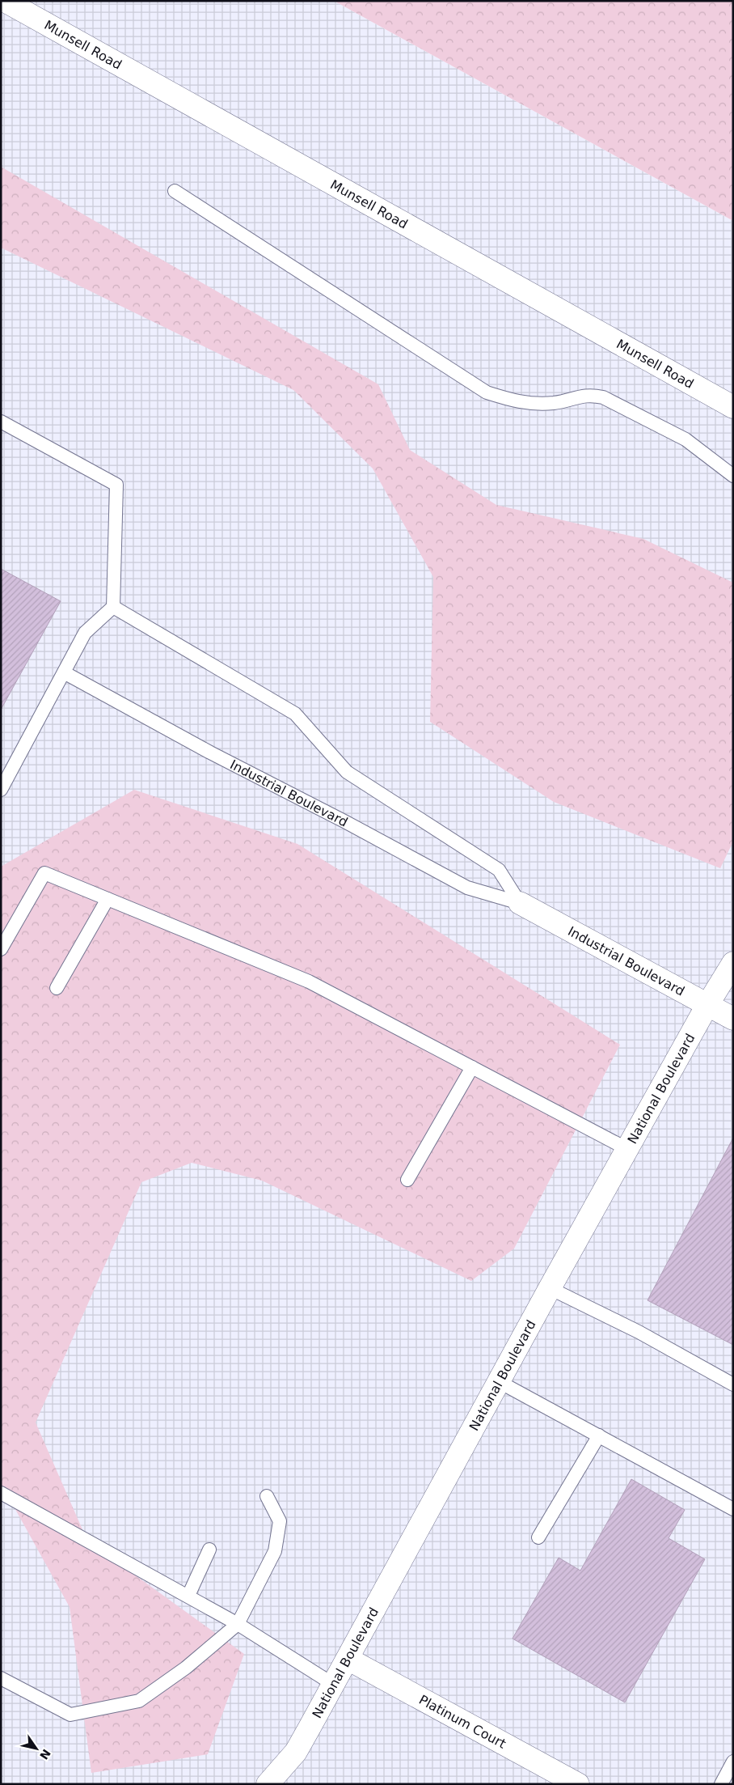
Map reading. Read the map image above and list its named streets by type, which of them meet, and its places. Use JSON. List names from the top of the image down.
{
  "streets": {
    "street": [
      "Munsell Road",
      "Industrial Boulevard",
      "National Boulevard",
      "Platinum Court"
    ]
  },
  "crossings": [
    ["Industrial Boulevard", "National Boulevard"],
    ["National Boulevard", "Platinum Court"]
  ],
  "north": "bottom right"
}
